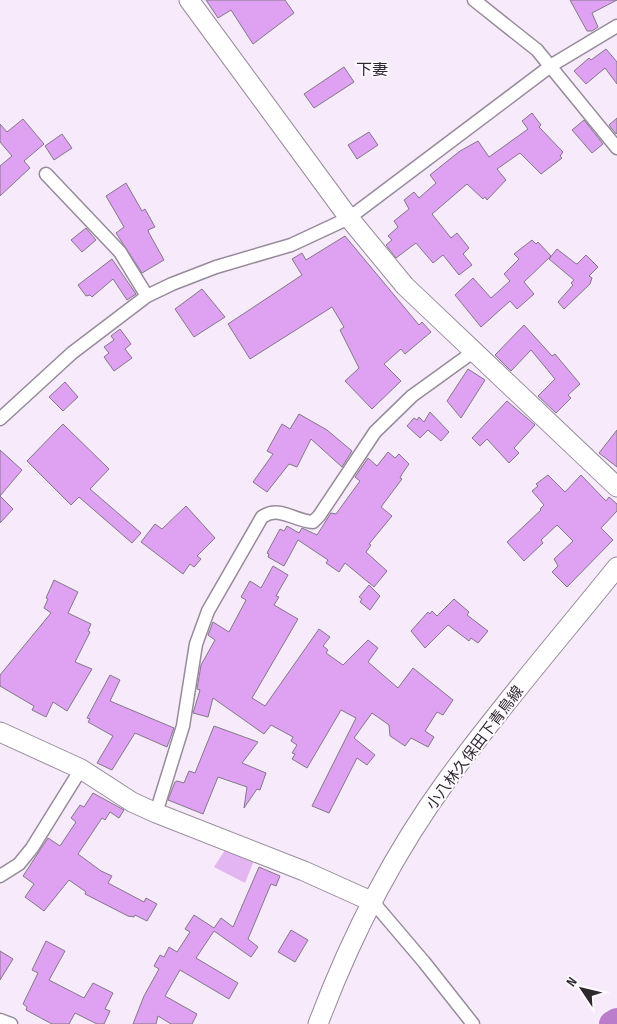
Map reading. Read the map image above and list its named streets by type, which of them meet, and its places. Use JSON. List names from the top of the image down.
{
  "streets": {
    "street": ["小八林久保田下青鳥線"]
  },
  "districts": ["下妻"],
  "north": "top left"
}
